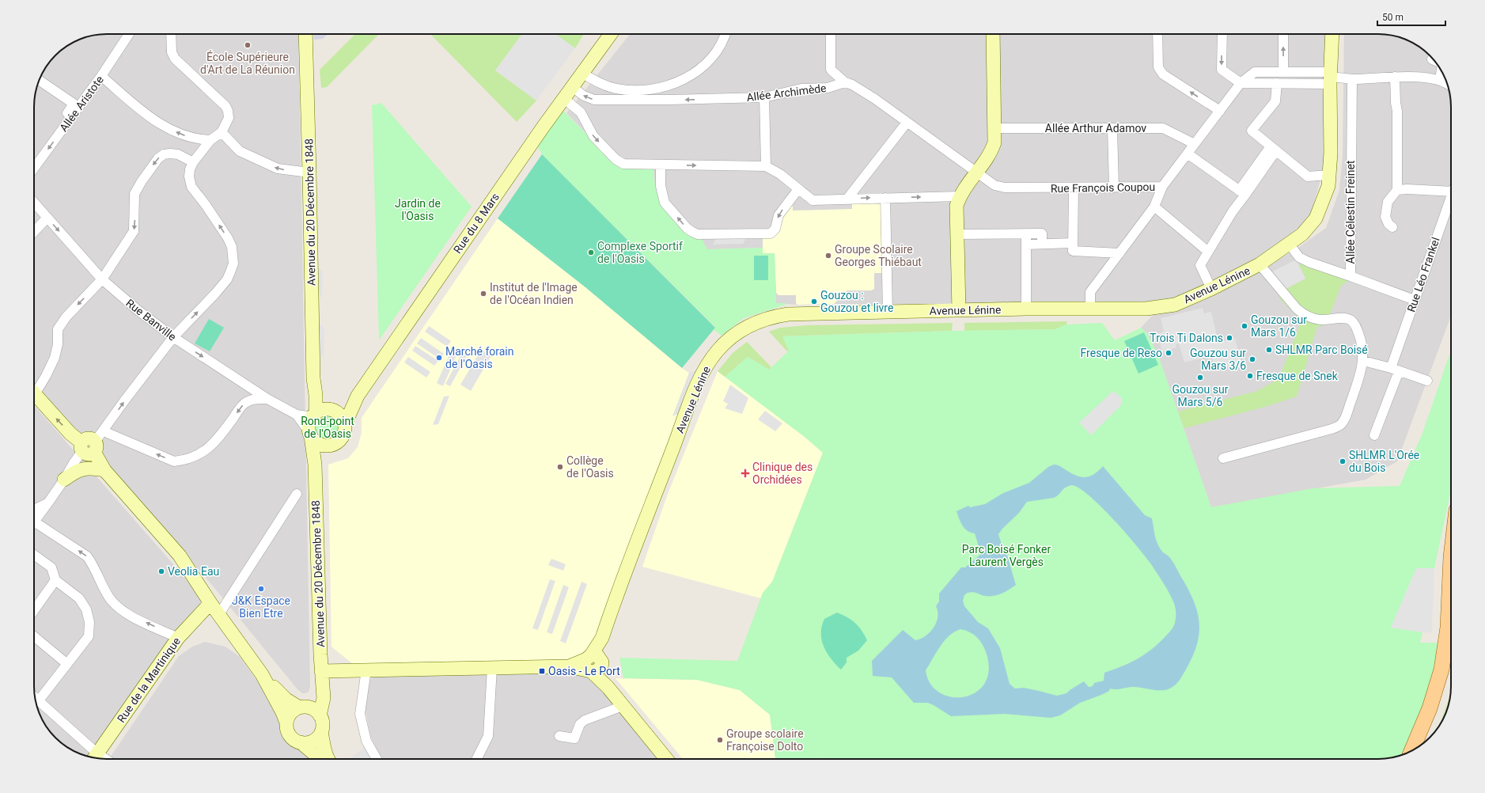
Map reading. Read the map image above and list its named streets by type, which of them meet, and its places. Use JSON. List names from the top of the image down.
{
  "streets": {
    "street": [
      "Allée Archimède",
      "Allée Aristote",
      "Allée Arthur Adamov",
      "Rue François Coupou",
      "Avenue du 20 Décembre 1848",
      "Allée Célestin Freinet",
      "Rue du 8 Mars",
      "Rue Léo Frankel",
      "Avenue Lénine",
      "Rue Banville",
      "Rue de la Martinique"
    ]
  },
  "crossings": [
    ["Allée Archimède", "Rue du 8 Mars"],
    ["Allée Arthur Adamov", "Rue François Coupou"],
    ["Rue François Coupou", "Avenue Lénine"],
    ["Avenue du 20 Décembre 1848", "Rue du 8 Mars"],
    ["Avenue du 20 Décembre 1848", "Rue Banville"],
    ["Allée Célestin Freinet", "Rue Léo Frankel"],
    ["Rue du 8 Mars", "Rue Banville"]
  ],
  "one_way": ["Allée Aristote", "Rue Banville"],
  "parks": ["Jardin de l'Oasis", "Rond-point de l'Oasis", "Parc Boisé Fonker Laurent Vergès"],
  "places": {
    "other": [
      "École Supérieure d'Art de La Réunion",
      "Complexe Sportif de l'Oasis",
      "Groupe Scolaire Georges Thiébaut",
      "Institut de l'Image de l'Océan Indien",
      "Gouzou : Gouzou et livre",
      "Gouzou sur Mars 1/6",
      "Trois Ti Dalons",
      "SHLMR Parc Boisé",
      "Fresque de Reso",
      "Marché forain de l'Oasis",
      "Gouzou sur Mars 3/6",
      "Fresque de Snek",
      "Gouzou sur Mars 5/6",
      "SHLMR L'Orée du Bois",
      "Collège de l'Oasis",
      "Veolia Eau",
      "J&K Espace Bien Etre",
      "Groupe scolaire Françoise Dolto"
    ],
    "health": ["Clinique des Orchidées"],
    "transit": ["Oasis - Le Port"]
  },
  "scale_bar": "50 m"
}
